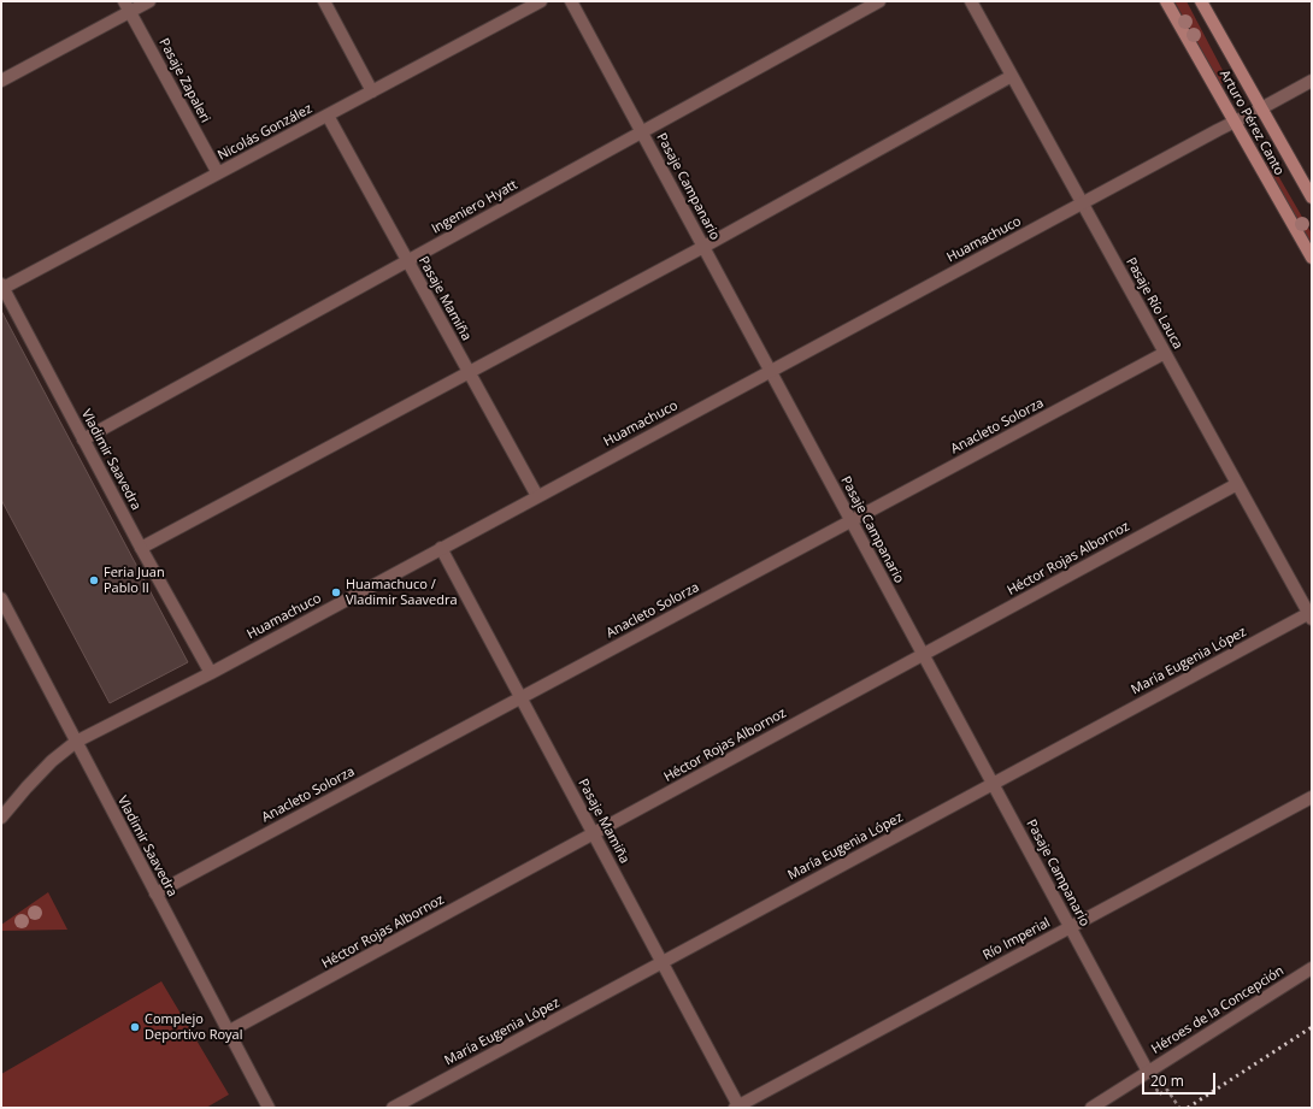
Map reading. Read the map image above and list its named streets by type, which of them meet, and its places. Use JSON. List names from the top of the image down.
{
  "streets": {
    "main road": ["Arturo Pérez Canto"],
    "street": [
      "Pasaje Zapaleri",
      "Nicolás González",
      "Pasaje Campanario",
      "Ingeniero Hyatt",
      "Huamachuco",
      "Pasaje Mamiña",
      "Pasaje Río Lauca",
      "Anacleto Solorza",
      "Vladimir Saavedra",
      "Héctor Rojas Albornoz",
      "María Eugenia López",
      "Río Imperial",
      "Héroes de la Concepción"
    ]
  },
  "crossings": [
    ["Pasaje Zapaleri", "Nicolás González"],
    ["Arturo Pérez Canto", "Huamachuco"],
    ["Nicolás González", "Pasaje Mamiña"],
    ["Nicolás González", "Vladimir Saavedra"],
    ["Pasaje Campanario", "Ingeniero Hyatt"],
    ["Pasaje Campanario", "Huamachuco"],
    ["Pasaje Campanario", "Anacleto Solorza"],
    ["Pasaje Campanario", "Héctor Rojas Albornoz"],
    ["Pasaje Campanario", "María Eugenia López"],
    ["Pasaje Campanario", "Río Imperial"],
    ["Pasaje Campanario", "Héroes de la Concepción"],
    ["Ingeniero Hyatt", "Pasaje Mamiña"],
    ["Ingeniero Hyatt", "Vladimir Saavedra"],
    ["Huamachuco", "Pasaje Mamiña"],
    ["Huamachuco", "Pasaje Río Lauca"],
    ["Huamachuco", "Vladimir Saavedra"],
    ["Pasaje Mamiña", "Anacleto Solorza"],
    ["Pasaje Mamiña", "Héctor Rojas Albornoz"],
    ["Pasaje Mamiña", "María Eugenia López"],
    ["Pasaje Mamiña", "Río Imperial"],
    ["Pasaje Río Lauca", "Anacleto Solorza"],
    ["Pasaje Río Lauca", "Héctor Rojas Albornoz"],
    ["Pasaje Río Lauca", "María Eugenia López"],
    ["Anacleto Solorza", "Vladimir Saavedra"],
    ["Vladimir Saavedra", "Héctor Rojas Albornoz"]
  ],
  "places": ["Feria Juan Pablo II", "Huamachuco / Vladimir Saavedra", "Complejo Deportivo Royal"],
  "scale_bar": "20 m"
}
